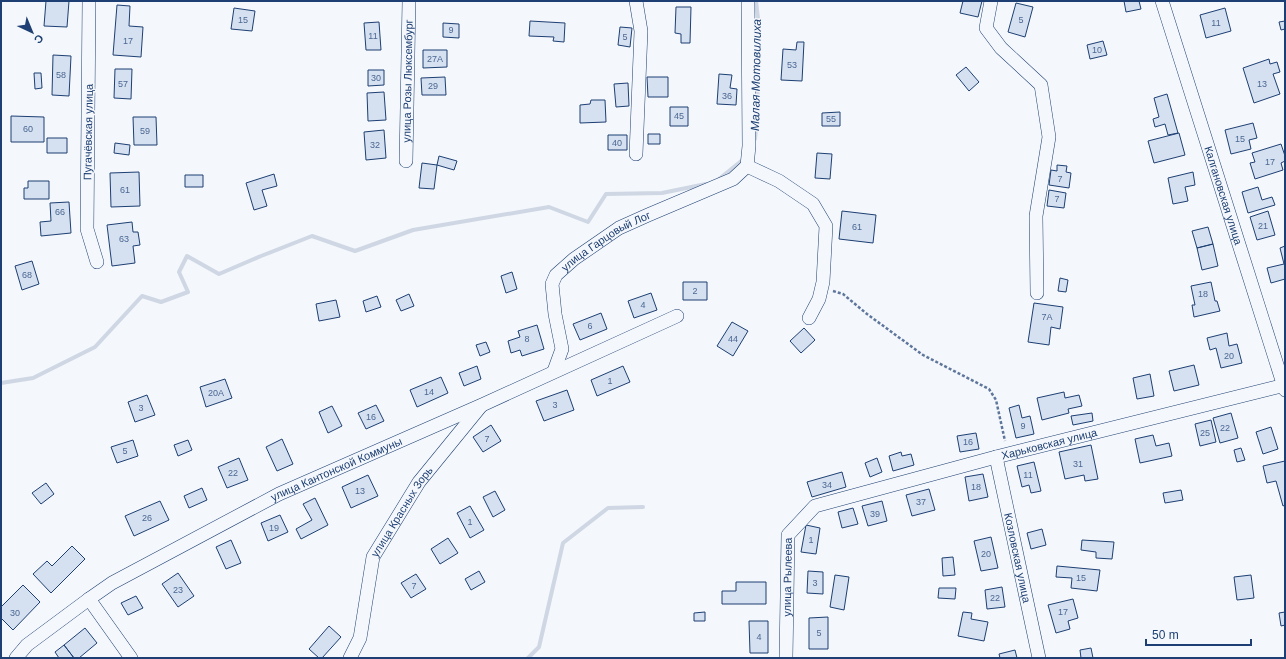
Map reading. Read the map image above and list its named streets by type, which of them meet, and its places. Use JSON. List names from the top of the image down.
{
  "streets": {
    "street": [
      "улица Розы Люксембург",
      "Пугачёвская улица",
      "Калгановская улица",
      "улица Гарцовый Лог",
      "Харьковская улица",
      "улица Кантонской Коммуны",
      "улица Красных Зорь",
      "Козловская улица",
      "улица Рылеева"
    ]
  },
  "crossings": [
    ["Калгановская улица", "Харьковская улица"],
    ["улица Гарцовый Лог", "улица Кантонской Коммуны"],
    ["Харьковская улица", "Козловская улица"],
    ["Харьковская улица", "улица Рылеева"],
    ["улица Кантонской Коммуны", "улица Красных Зорь"]
  ],
  "water": ["Малая Мотовилиха"],
  "house_numbers": [
    "15",
    "5",
    "11",
    "9",
    "11",
    "5",
    "17",
    "10",
    "27А",
    "53",
    "58",
    "30",
    "57",
    "13",
    "29",
    "36",
    "45",
    "55",
    "60",
    "59",
    "15",
    "40",
    "32",
    "17",
    "7",
    "61",
    "7",
    "66",
    "21",
    "61",
    "63",
    "68",
    "2",
    "18",
    "4",
    "7А",
    "6",
    "8",
    "44",
    "20",
    "1",
    "14",
    "20А",
    "3",
    "3",
    "16",
    "9",
    "22",
    "25",
    "7",
    "16",
    "5",
    "31",
    "22",
    "11",
    "34",
    "18",
    "13",
    "37",
    "39",
    "26",
    "1",
    "19",
    "1",
    "20",
    "15",
    "3",
    "7",
    "23",
    "22",
    "17",
    "30",
    "5",
    "4"
  ],
  "scale_bar": "50 m",
  "north": "bottom right"
}
